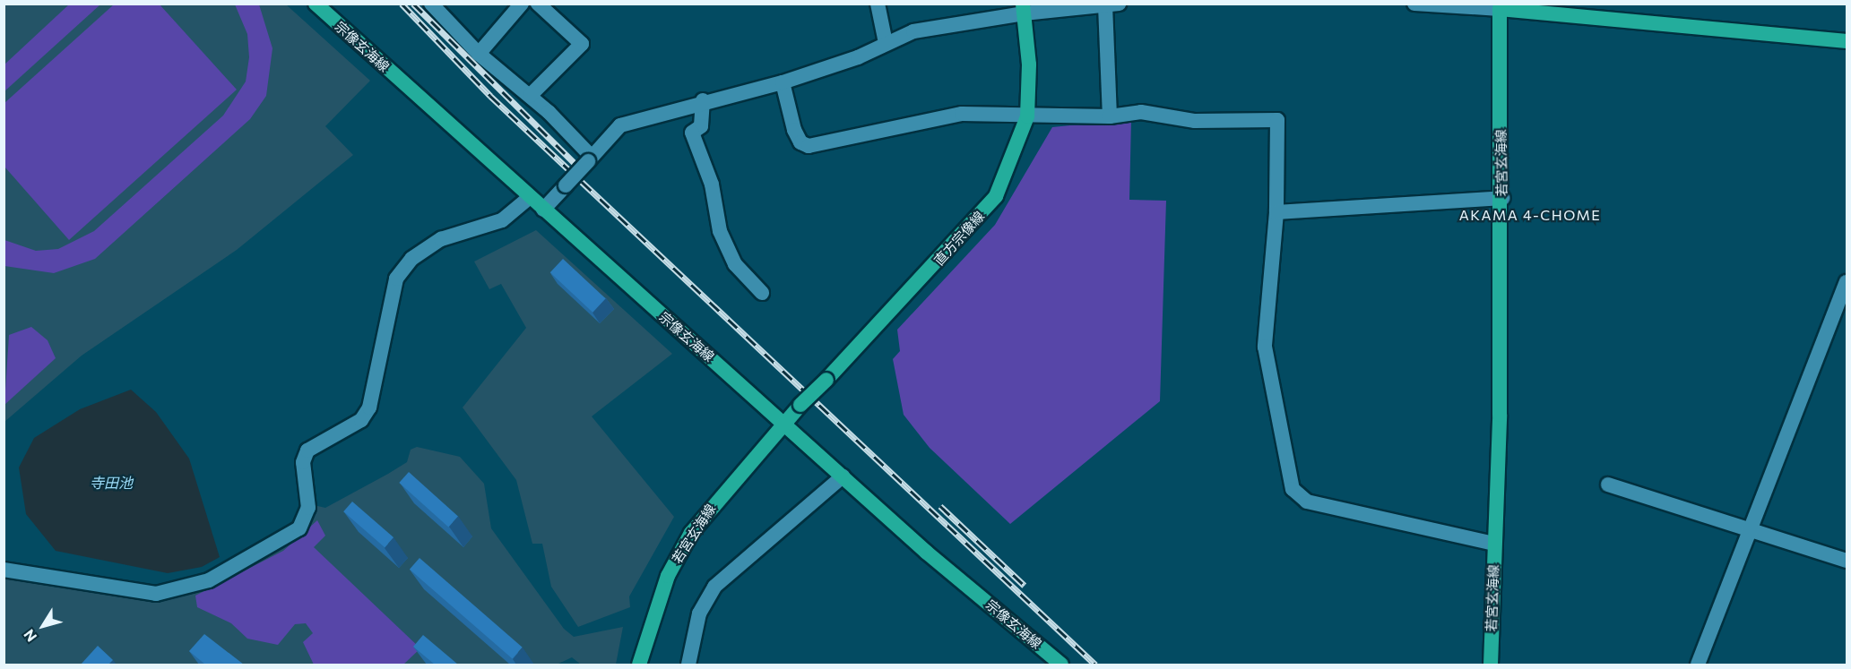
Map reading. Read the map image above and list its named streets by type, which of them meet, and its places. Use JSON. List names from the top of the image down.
{
  "streets": {
    "main road": ["宗像玄海線", "若宮玄海線", "直方宗像線"]
  },
  "crossings": [
    ["宗像玄海線", "若宮玄海線"],
    ["宗像玄海線", "直方宗像線"],
    ["若宮玄海線", "直方宗像線"]
  ],
  "districts": ["AKAMA 4-CHOME"],
  "water": ["寺田池"],
  "north": "bottom left"
}
